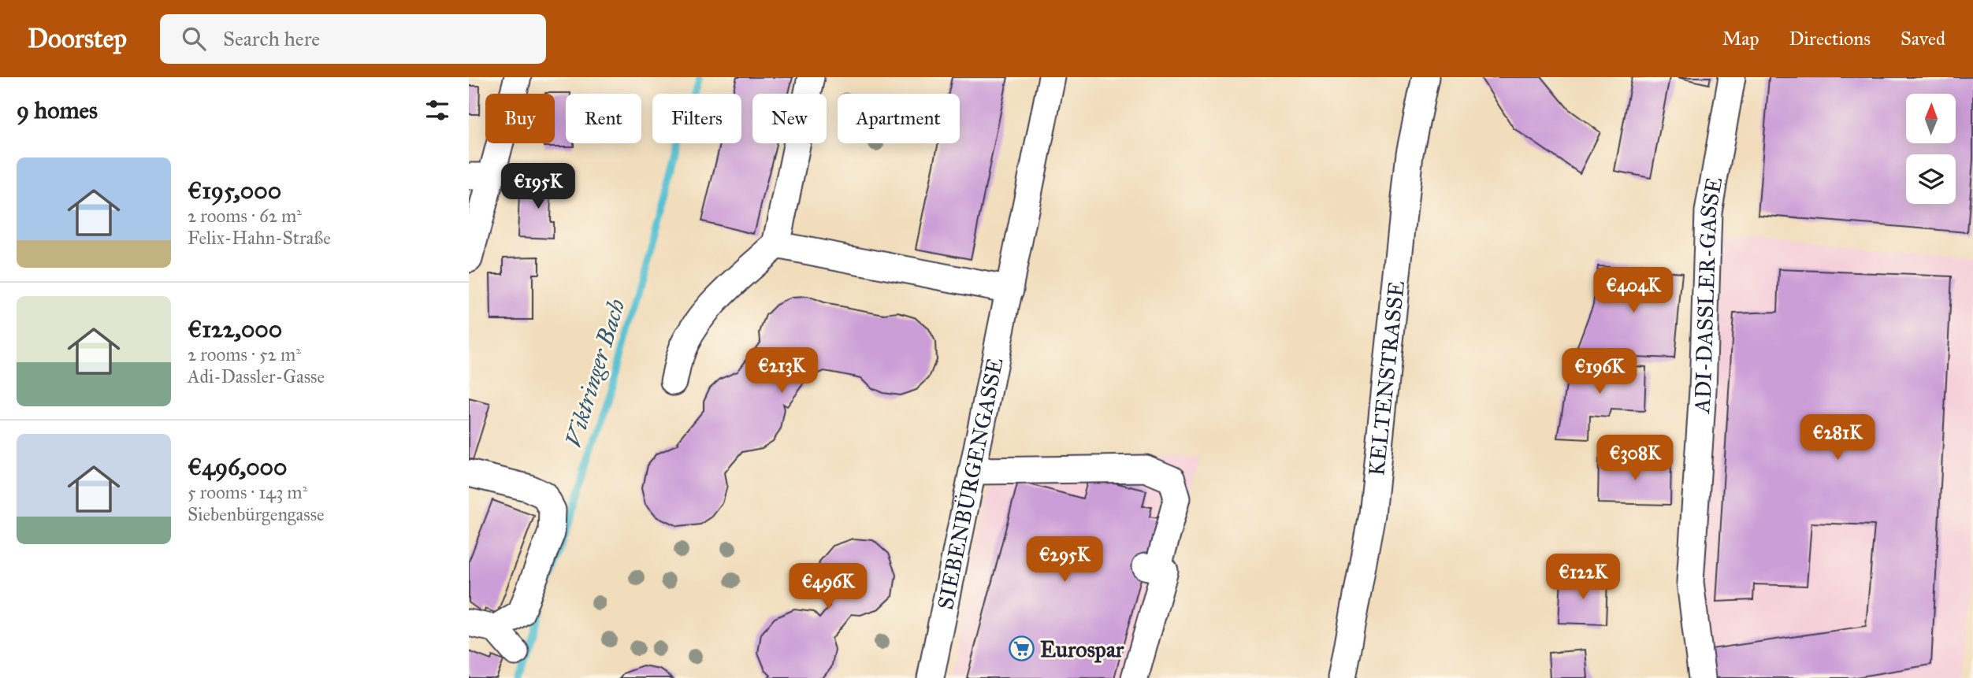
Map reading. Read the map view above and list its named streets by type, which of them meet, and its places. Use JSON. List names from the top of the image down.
{
  "streets": {
    "street": ["ADI-DASSLER-GASSE", "KELTENSTRASSE", "SIEBENBÜRGENGASSE"]
  },
  "water": ["Viktringer Bach"],
  "places": {
    "supermarket": ["Eurospar"]
  },
  "north": "top",
  "page": {
    "header": "Doorstep",
    "search": "Search here",
    "nav": ["Map", "Directions", "Saved"],
    "heading": "9 homes",
    "chip": [
      "Buy",
      "Rent",
      "Filters",
      "New",
      "Apartment"
    ],
    "list": [
      {
        "name": "€195,000",
        "note": "2 rooms · 62 m² · Felix-Hahn-Straße"
      },
      {
        "name": "€122,000",
        "note": "2 rooms · 52 m² · Adi-Dassler-Gasse"
      },
      {
        "name": "€496,000",
        "note": "5 rooms · 143 m² · Siebenbürgengasse"
      }
    ],
    "price": [
      "€195K",
      "€404K",
      "€213K",
      "€196K",
      "€281K",
      "€308K",
      "€295K",
      "€122K",
      "€496K"
    ]
  }
}
